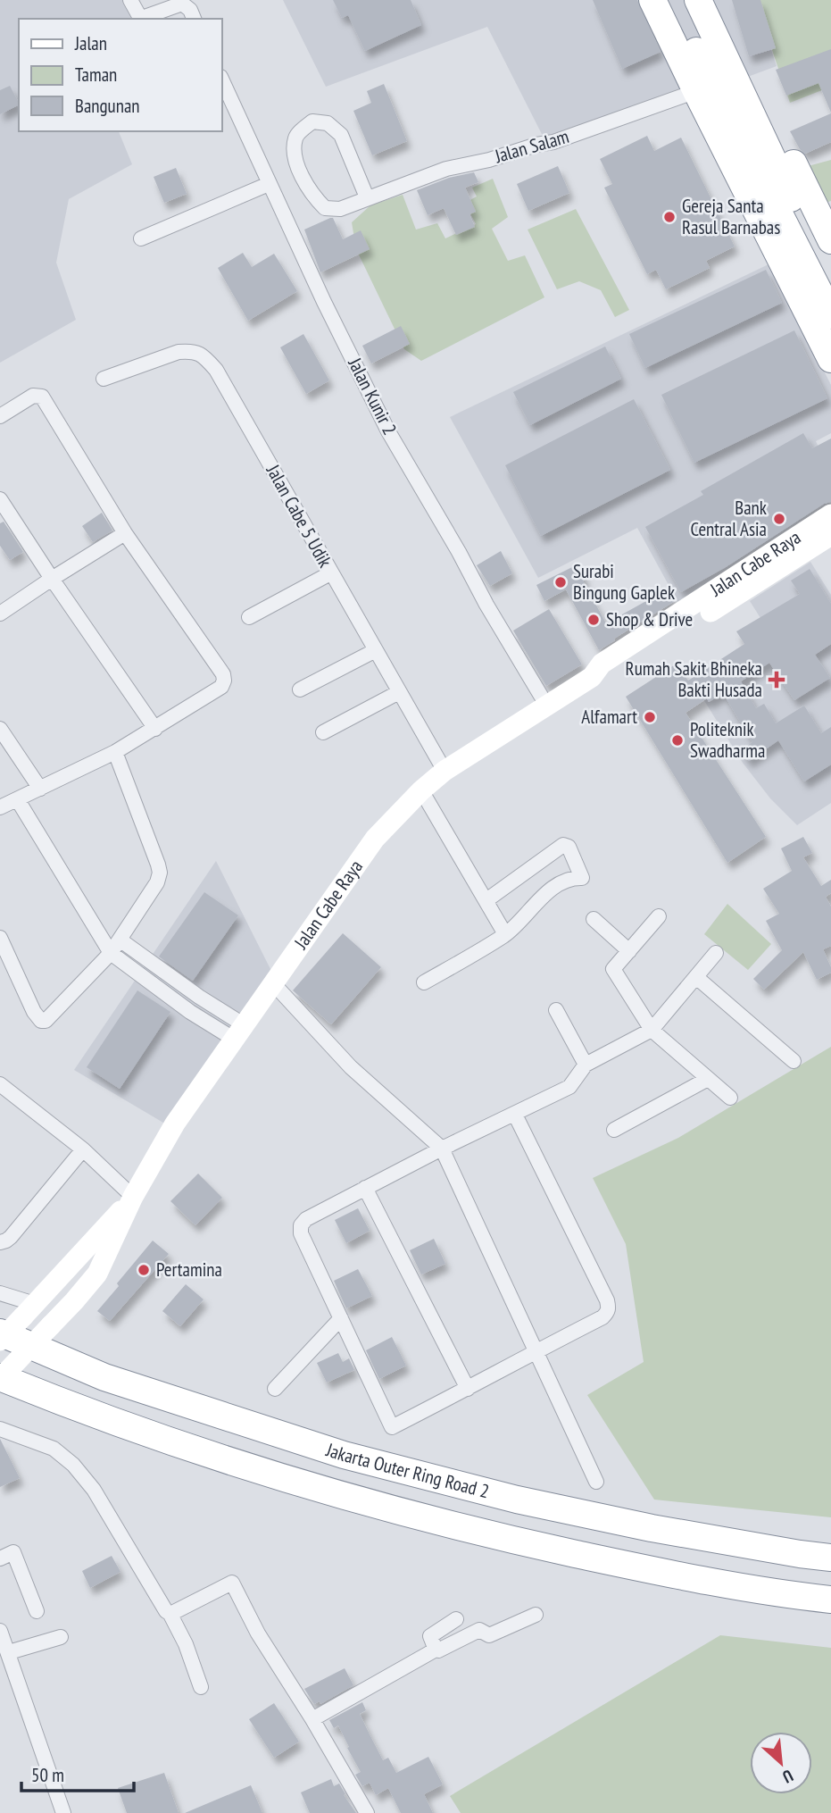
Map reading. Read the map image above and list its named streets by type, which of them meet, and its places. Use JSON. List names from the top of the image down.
{
  "streets": {
    "highway": ["Jakarta Outer Ring Road 2"],
    "main road": ["Jalan Cabe Raya"],
    "street": ["Jalan Salam", "Jalan Kunir 2", "Jalan Cabe 5 Udik"]
  },
  "crossings": [
    ["Jalan Kunir 2", "Jalan Cabe Raya"],
    ["Jalan Cabe 5 Udik", "Jalan Cabe Raya"]
  ],
  "places": {
    "other": [
      "Gereja Santa Rasul Barnabas",
      "Bank Central Asia",
      "Surabi Bingung Gaplek",
      "Shop & Drive",
      "Alfamart",
      "Politeknik Swadharma",
      "Pertamina"
    ],
    "health": ["Rumah Sakit Bhineka Bakti Husada"]
  },
  "legend": ["Jalan", "Taman", "Bangunan"],
  "scale_bar": "50 m",
  "north": "bottom right"
}
